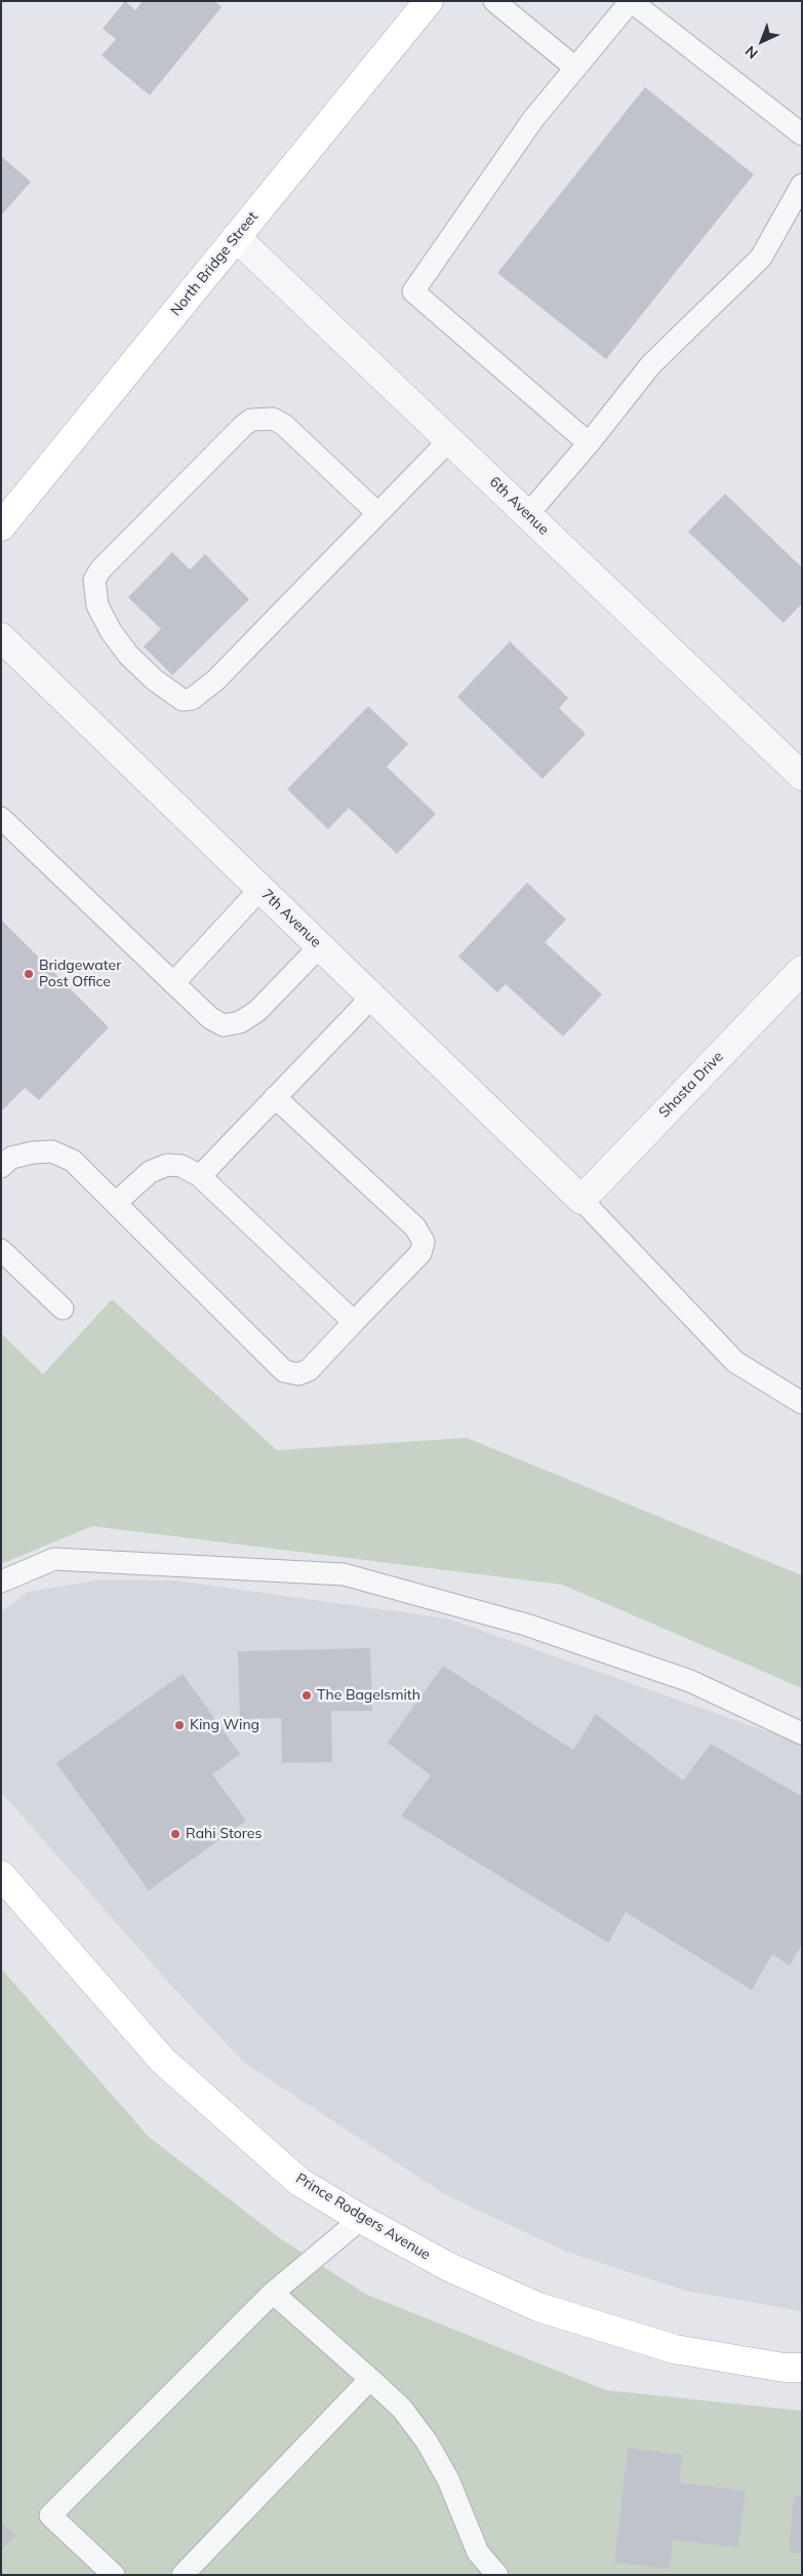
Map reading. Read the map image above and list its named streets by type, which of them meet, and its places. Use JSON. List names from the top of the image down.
{
  "streets": {
    "street": [
      "North Bridge Street",
      "6th Avenue",
      "7th Avenue",
      "Shasta Drive",
      "Prince Rodgers Avenue"
    ]
  },
  "crossings": [
    ["North Bridge Street", "6th Avenue"],
    ["7th Avenue", "Shasta Drive"]
  ],
  "places": [
    "Bridgewater Post Office",
    "The Bagelsmith",
    "King Wing",
    "Rahi Stores"
  ],
  "north": "bottom left"
}
